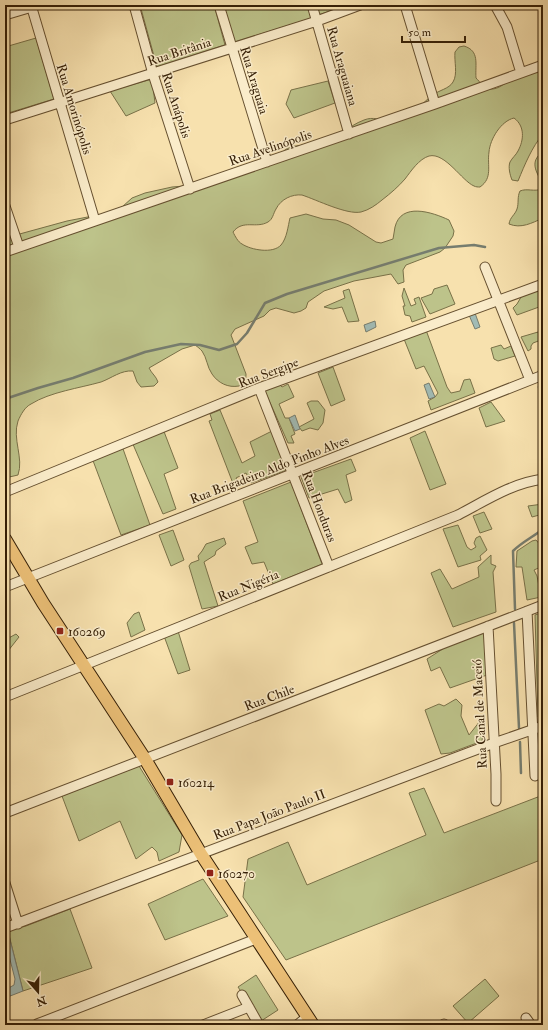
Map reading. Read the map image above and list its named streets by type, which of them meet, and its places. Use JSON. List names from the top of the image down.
{
  "streets": {
    "street": [
      "Rua Britânia",
      "Rua Araguaiana",
      "Rua Araguaia",
      "Rua Anápolis",
      "Rua Amorinópolis",
      "Rua Avelinópolis",
      "Rua Sergipe",
      "Rua Brigadeiro Aldo Pinho Alves",
      "Rua Honduras",
      "Rua Nigéria",
      "Rua Chile",
      "Rua Canal de Maceió",
      "Rua Papa João Paulo II"
    ]
  },
  "crossings": [
    ["Rua Britânia", "Rua Araguaiana"],
    ["Rua Britânia", "Rua Araguaia"],
    ["Rua Britânia", "Rua Anápolis"],
    ["Rua Britânia", "Rua Amorinópolis"],
    ["Rua Araguaiana", "Rua Avelinópolis"],
    ["Rua Araguaia", "Rua Avelinópolis"],
    ["Rua Anápolis", "Rua Avelinópolis"],
    ["Rua Amorinópolis", "Rua Avelinópolis"],
    ["Rua Sergipe", "Rua Honduras"],
    ["Rua Brigadeiro Aldo Pinho Alves", "Rua Honduras"],
    ["Rua Honduras", "Rua Nigéria"],
    ["Rua Chile", "Rua Canal de Maceió"],
    ["Rua Canal de Maceió", "Rua Papa João Paulo II"]
  ],
  "places": {
    "transit": ["160269", "160214", "160270"]
  },
  "scale_bar": "50 m",
  "north": "bottom"
}
